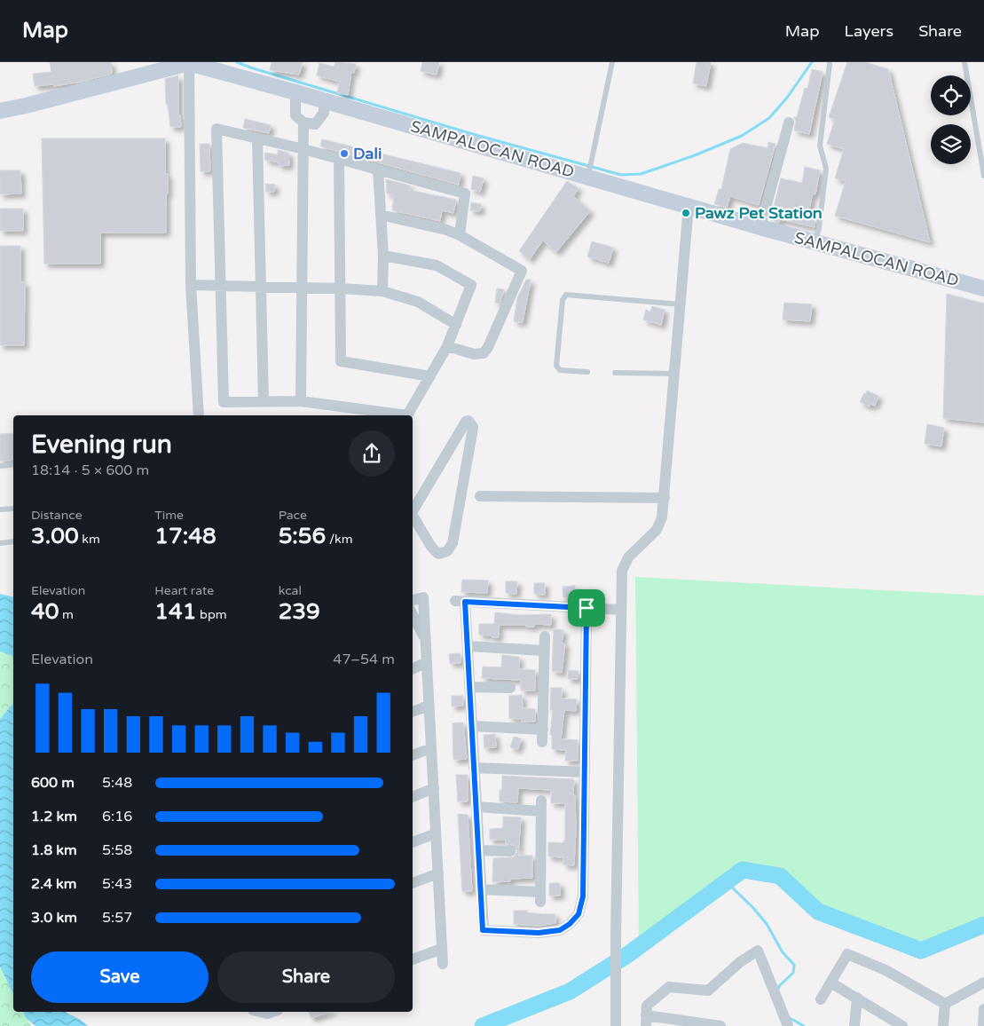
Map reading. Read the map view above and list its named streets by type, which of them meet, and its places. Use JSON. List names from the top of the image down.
{
  "streets": {
    "main road": ["SAMPALOCAN ROAD"]
  },
  "places": ["Dali", "Pawz Pet Station"],
  "page": {
    "header": "Map",
    "nav": ["Map", "Layers", "Share"],
    "heading": ["Evening run", "18:14 · 5 × 600 m"],
    "stats": [
      ["Distance", "3.00 km"],
      ["Time", "17:48"],
      ["Pace", "5:56 /km"],
      ["Elevation", "40 m"],
      ["Heart rate", "141 bpm"],
      ["kcal", "239"]
    ],
    "chart": ["Elevation", "47–54 m"],
    "list": [
      {
        "name": "600 m",
        "note": "5:48"
      },
      {
        "name": "1.2 km",
        "note": "6:16"
      },
      {
        "name": "1.8 km",
        "note": "5:58"
      },
      {
        "name": "2.4 km",
        "note": "5:43"
      },
      {
        "name": "3.0 km",
        "note": "5:57"
      }
    ],
    "buttons": ["Save", "Share"]
  }
}
